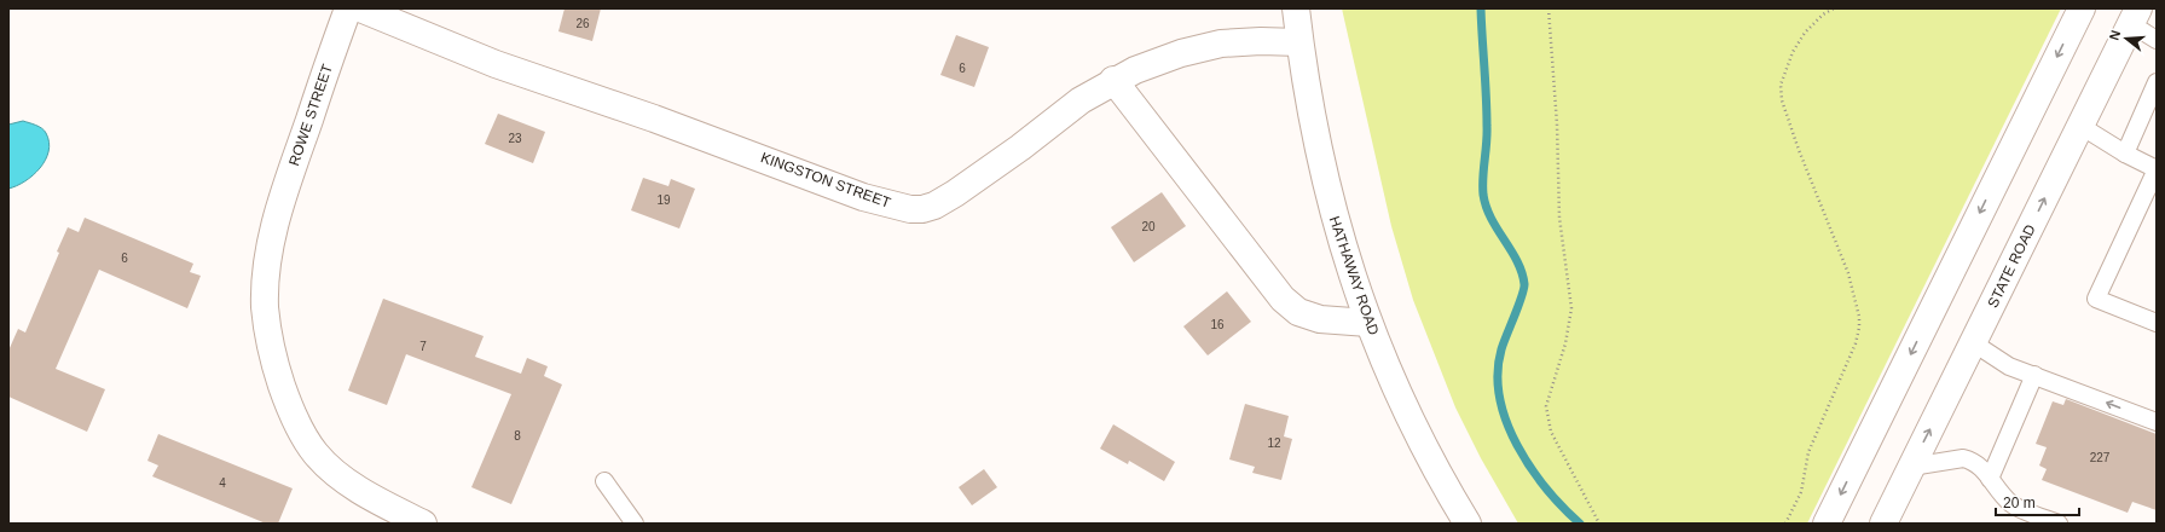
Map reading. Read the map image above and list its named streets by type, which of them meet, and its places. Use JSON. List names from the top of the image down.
{
  "streets": {
    "street": [
      "ROWE STREET",
      "KINGSTON STREET",
      "STATE ROAD",
      "HATHAWAY ROAD"
    ]
  },
  "crossings": [
    ["KINGSTON STREET", "HATHAWAY ROAD"]
  ],
  "house_numbers": [
    "26",
    "6",
    "23",
    "19",
    "20",
    "6",
    "16",
    "7",
    "8",
    "12",
    "227",
    "4"
  ],
  "scale_bar": "20 m",
  "north": "left"
}
